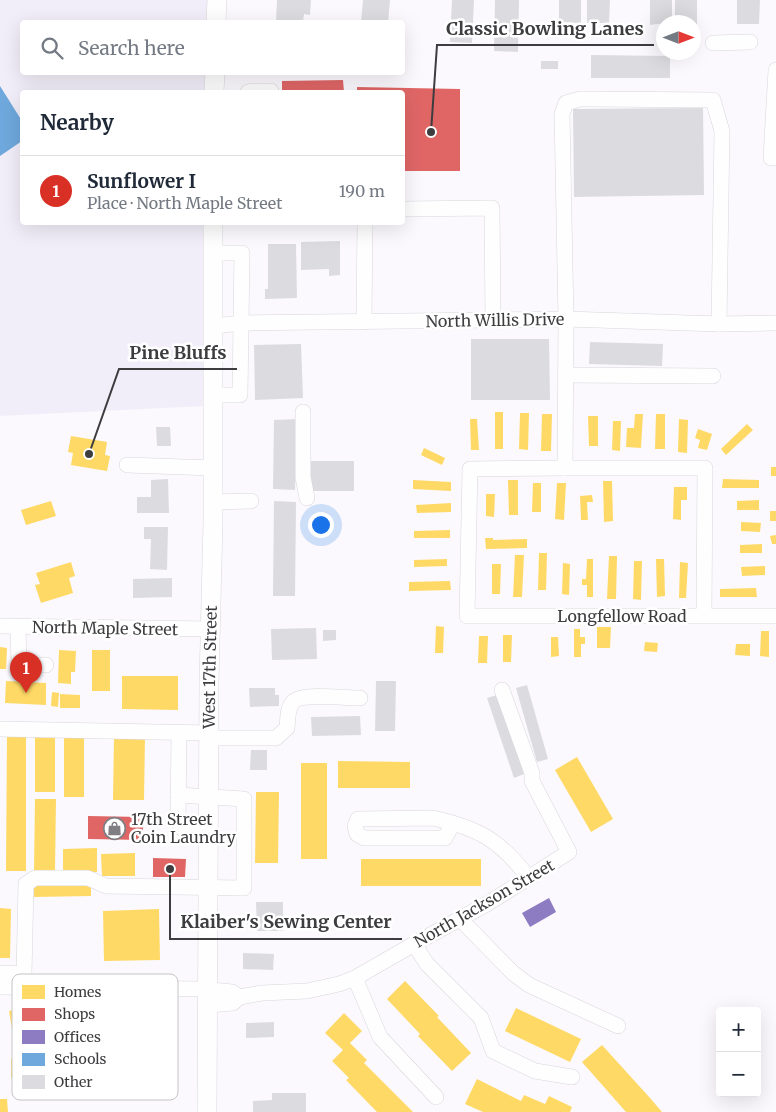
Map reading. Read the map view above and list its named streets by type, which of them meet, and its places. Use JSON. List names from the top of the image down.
{
  "streets": {
    "main road": ["West 17th Street"],
    "street": [
      "North Willis Drive",
      "Longfellow Road",
      "North Maple Street",
      "North Jackson Street"
    ]
  },
  "crossings": [
    ["North Willis Drive", "West 17th Street"],
    ["North Maple Street", "West 17th Street"],
    ["West 17th Street", "North Jackson Street"]
  ],
  "places": {
    "other": ["Classic Bowling Lanes", "Pine Bluffs", "Klaiber's Sewing Center"],
    "shop": ["17th Street Coin Laundry"]
  },
  "legend": [
    "Homes",
    "Shops",
    "Offices",
    "Schools",
    "Other"
  ],
  "north": "right",
  "page": {
    "search": "Search here",
    "heading": "Nearby",
    "list": [
      {
        "mark": "1",
        "name": "Sunflower I",
        "note": "Place · North Maple Street",
        "value": "190 m"
      }
    ],
    "pins": "1",
    "map_buttons": ["+", "−"]
  }
}
